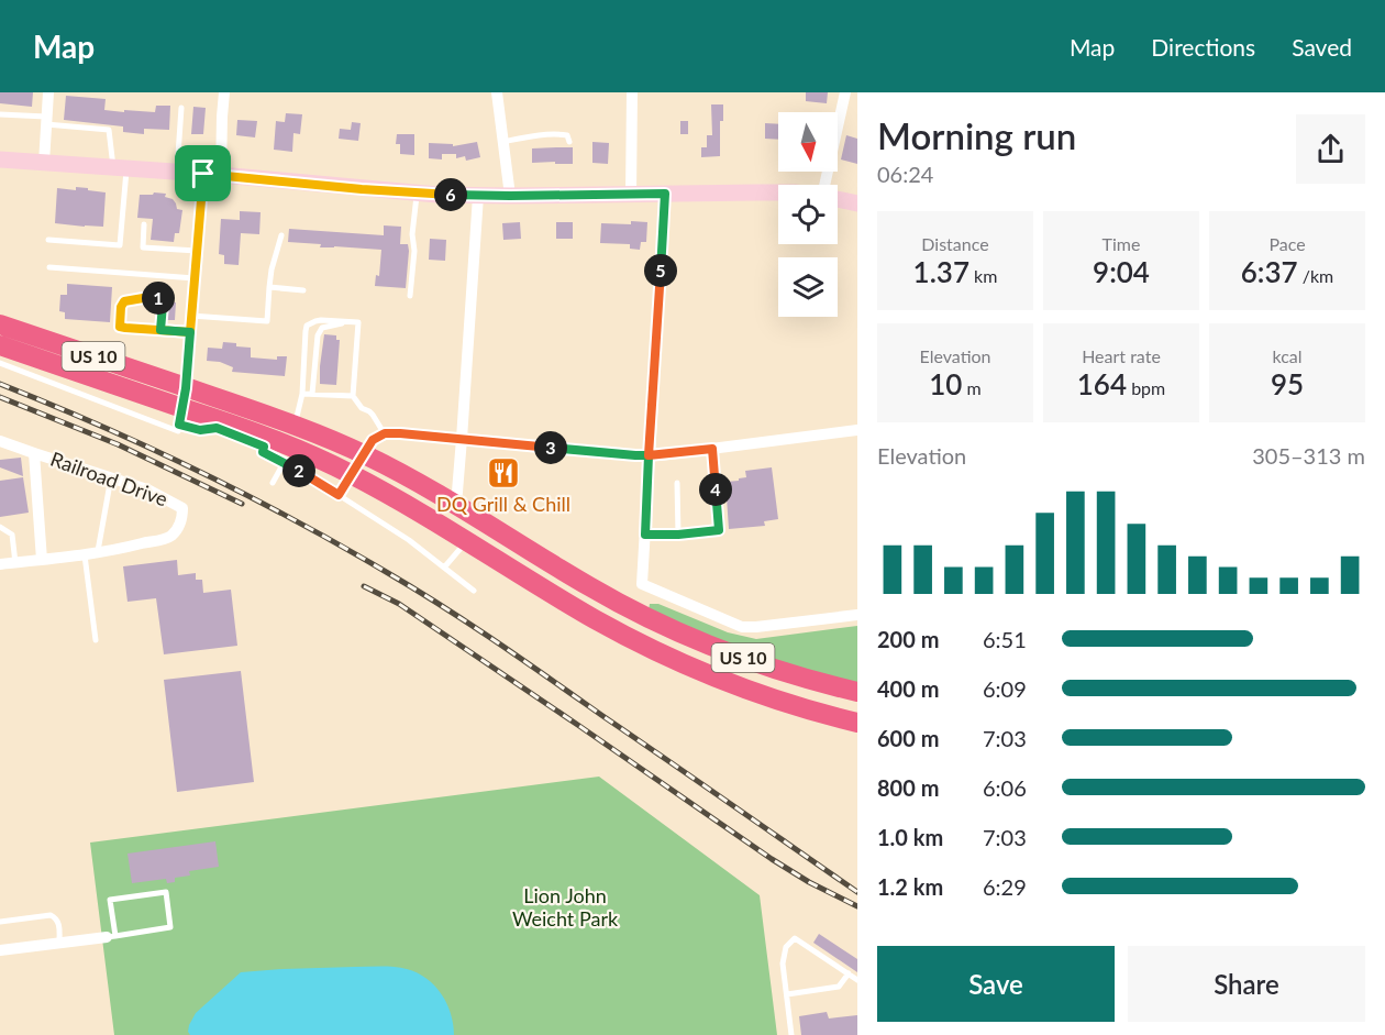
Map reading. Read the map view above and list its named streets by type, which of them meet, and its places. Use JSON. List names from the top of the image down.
{
  "streets": {
    "highway": ["US 10"],
    "street": ["Railroad Drive"]
  },
  "parks": ["Lion John Weicht Park"],
  "places": {
    "restaurant": ["DQ Grill & Chill"]
  },
  "north": "bottom",
  "page": {
    "header": "Map",
    "nav": ["Map", "Directions", "Saved"],
    "heading": ["Morning run", "06:24"],
    "pins": [
      "6",
      "5",
      "1",
      "3",
      "2",
      "4"
    ],
    "stats": [
      ["Distance", "1.37 km"],
      ["Time", "9:04"],
      ["Pace", "6:37 /km"],
      ["Elevation", "10 m"],
      ["Heart rate", "164 bpm"],
      ["kcal", "95"]
    ],
    "chart": ["Elevation", "305–313 m"],
    "list": [
      {
        "name": "200 m",
        "note": "6:51"
      },
      {
        "name": "400 m",
        "note": "6:09"
      },
      {
        "name": "600 m",
        "note": "7:03"
      },
      {
        "name": "800 m",
        "note": "6:06"
      },
      {
        "name": "1.0 km",
        "note": "7:03"
      },
      {
        "name": "1.2 km",
        "note": "6:29"
      }
    ],
    "buttons": ["Save", "Share"]
  }
}
